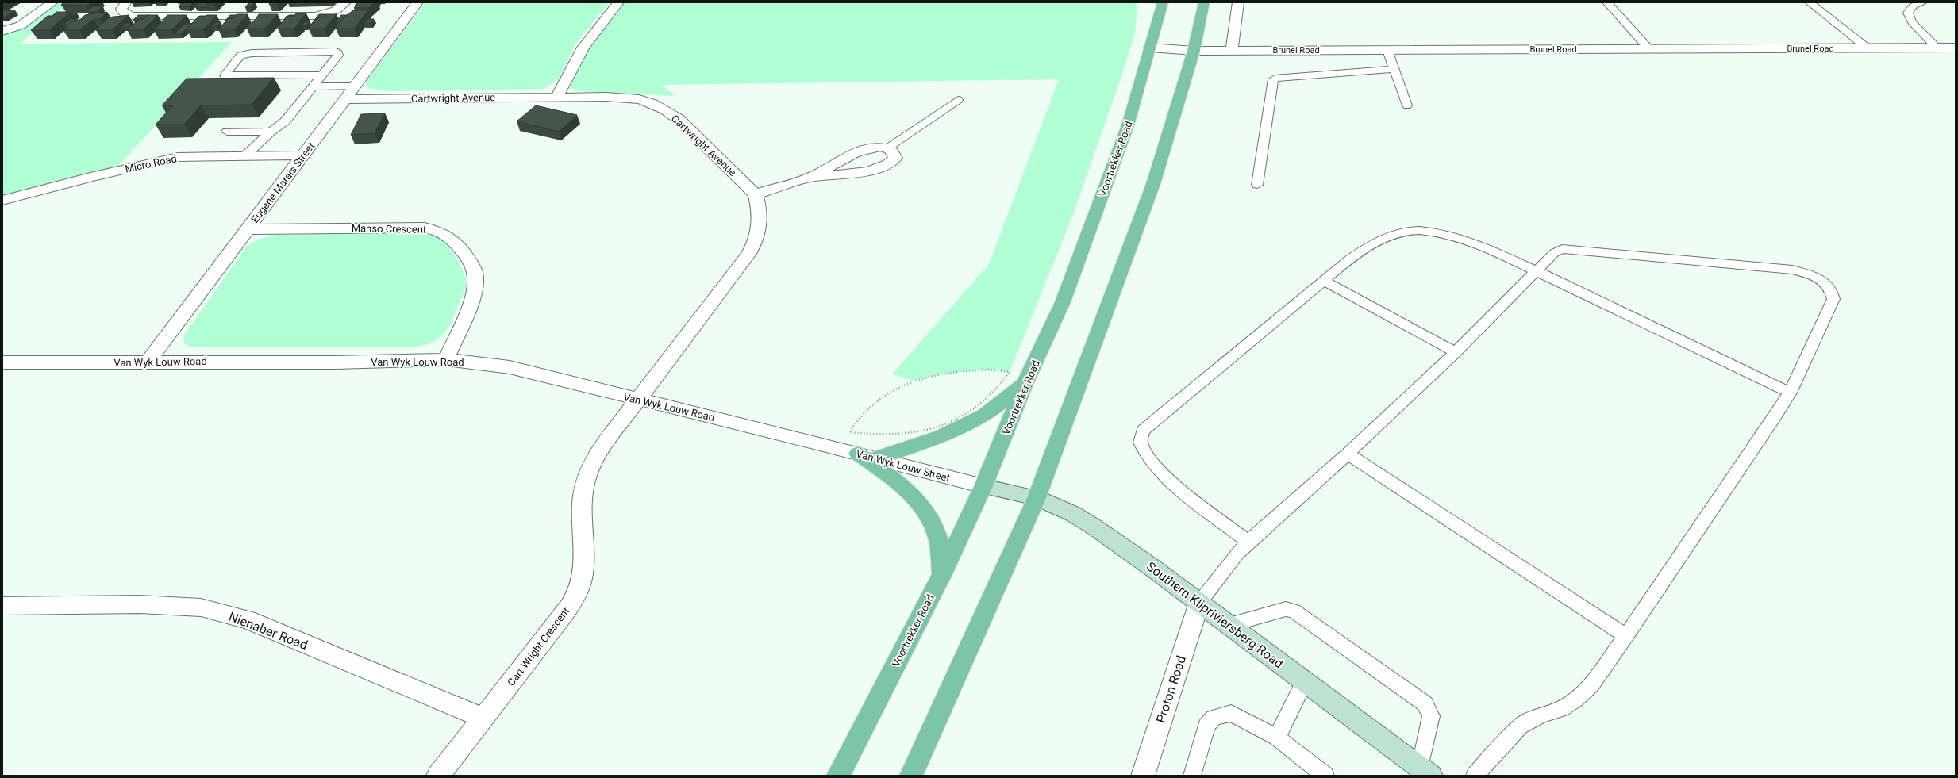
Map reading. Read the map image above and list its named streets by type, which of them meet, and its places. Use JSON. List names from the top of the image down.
{
  "streets": {
    "main road": ["Voortrekker Road", "Southern Klipriviersberg Road"],
    "street": [
      "Brunel Road",
      "Cartwright Avenue",
      "Micro Road",
      "Eugene Marais Street",
      "Manso Crescent",
      "Van Wyk Louw Road",
      "Van Wyk Louw Street",
      "Nienaber Road",
      "Cart Wright Crescent",
      "Proton Road"
    ]
  },
  "crossings": [
    ["Brunel Road", "Voortrekker Road"],
    ["Cartwright Avenue", "Eugene Marais Street"],
    ["Voortrekker Road", "Van Wyk Louw Street"],
    ["Voortrekker Road", "Southern Klipriviersberg Road"],
    ["Micro Road", "Eugene Marais Street"],
    ["Eugene Marais Street", "Manso Crescent"],
    ["Eugene Marais Street", "Van Wyk Louw Road"],
    ["Manso Crescent", "Van Wyk Louw Road"],
    ["Van Wyk Louw Road", "Van Wyk Louw Street"],
    ["Van Wyk Louw Road", "Cart Wright Crescent"],
    ["Van Wyk Louw Street", "Southern Klipriviersberg Road"],
    ["Southern Klipriviersberg Road", "Proton Road"],
    ["Nienaber Road", "Cart Wright Crescent"]
  ]
}
